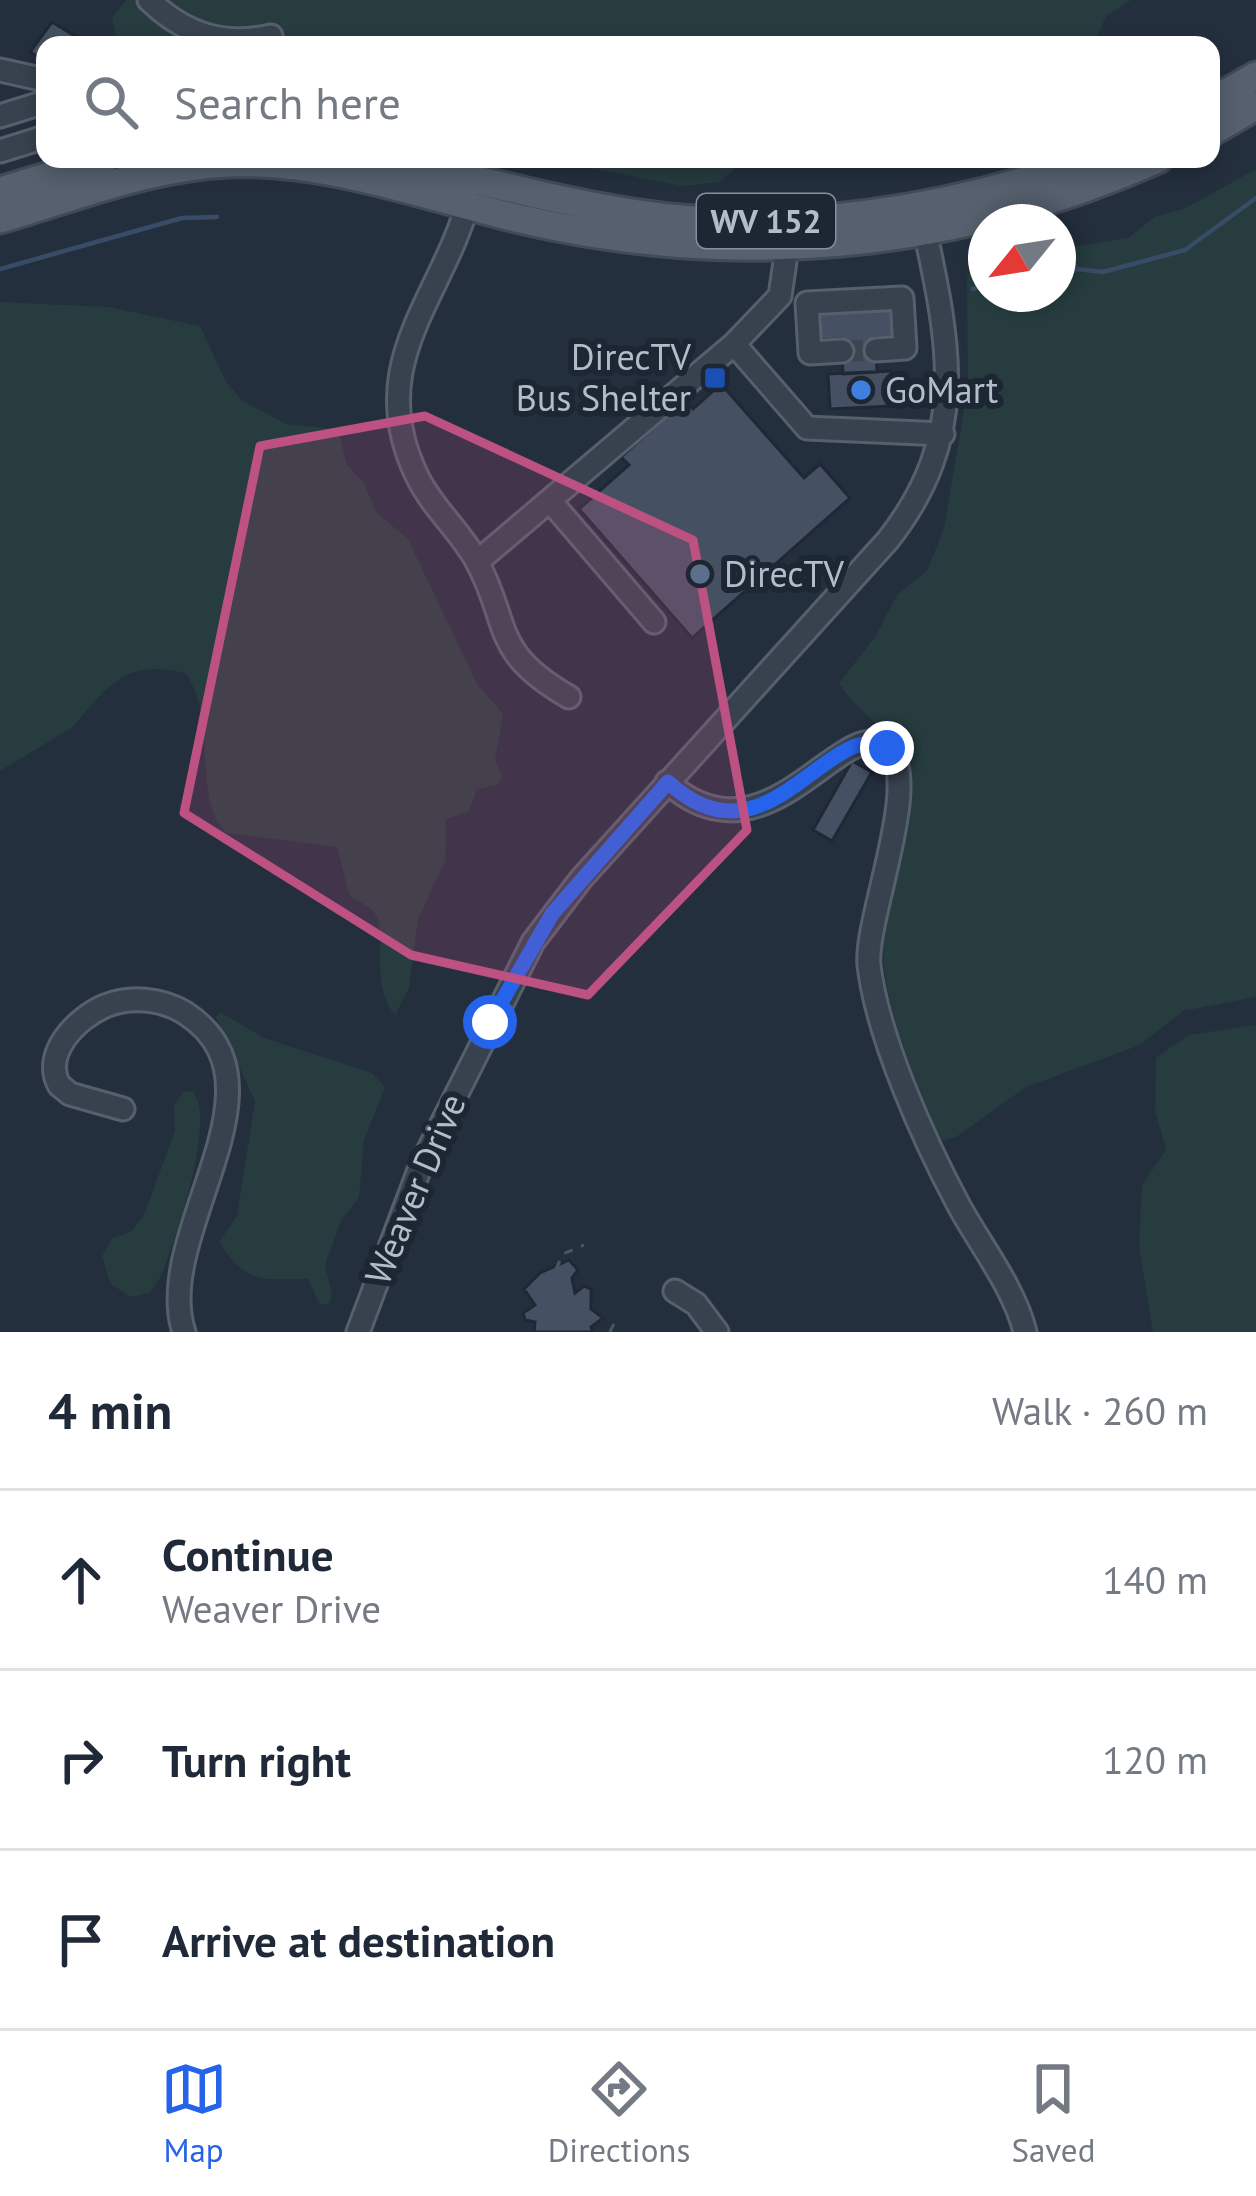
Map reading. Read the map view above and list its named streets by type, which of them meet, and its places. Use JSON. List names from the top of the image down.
{
  "streets": {
    "main road": ["WV 152"],
    "street": ["Weaver Drive"]
  },
  "crossings": [
    ["WV 152", "Weaver Drive"]
  ],
  "places": {
    "transit": ["DirecTV Bus Shelter"],
    "other": ["GoMart", "DirecTV"]
  },
  "north": "bottom left",
  "page": {
    "search": "Search here",
    "heading": ["4 min", "Walk · 260 m"],
    "list": [
      ["Continue", "Weaver Drive", "140 m"],
      ["Turn right", "120 m"],
      "Arrive at destination"
    ],
    "nav": ["Map", "Directions", "Saved"]
  }
}
